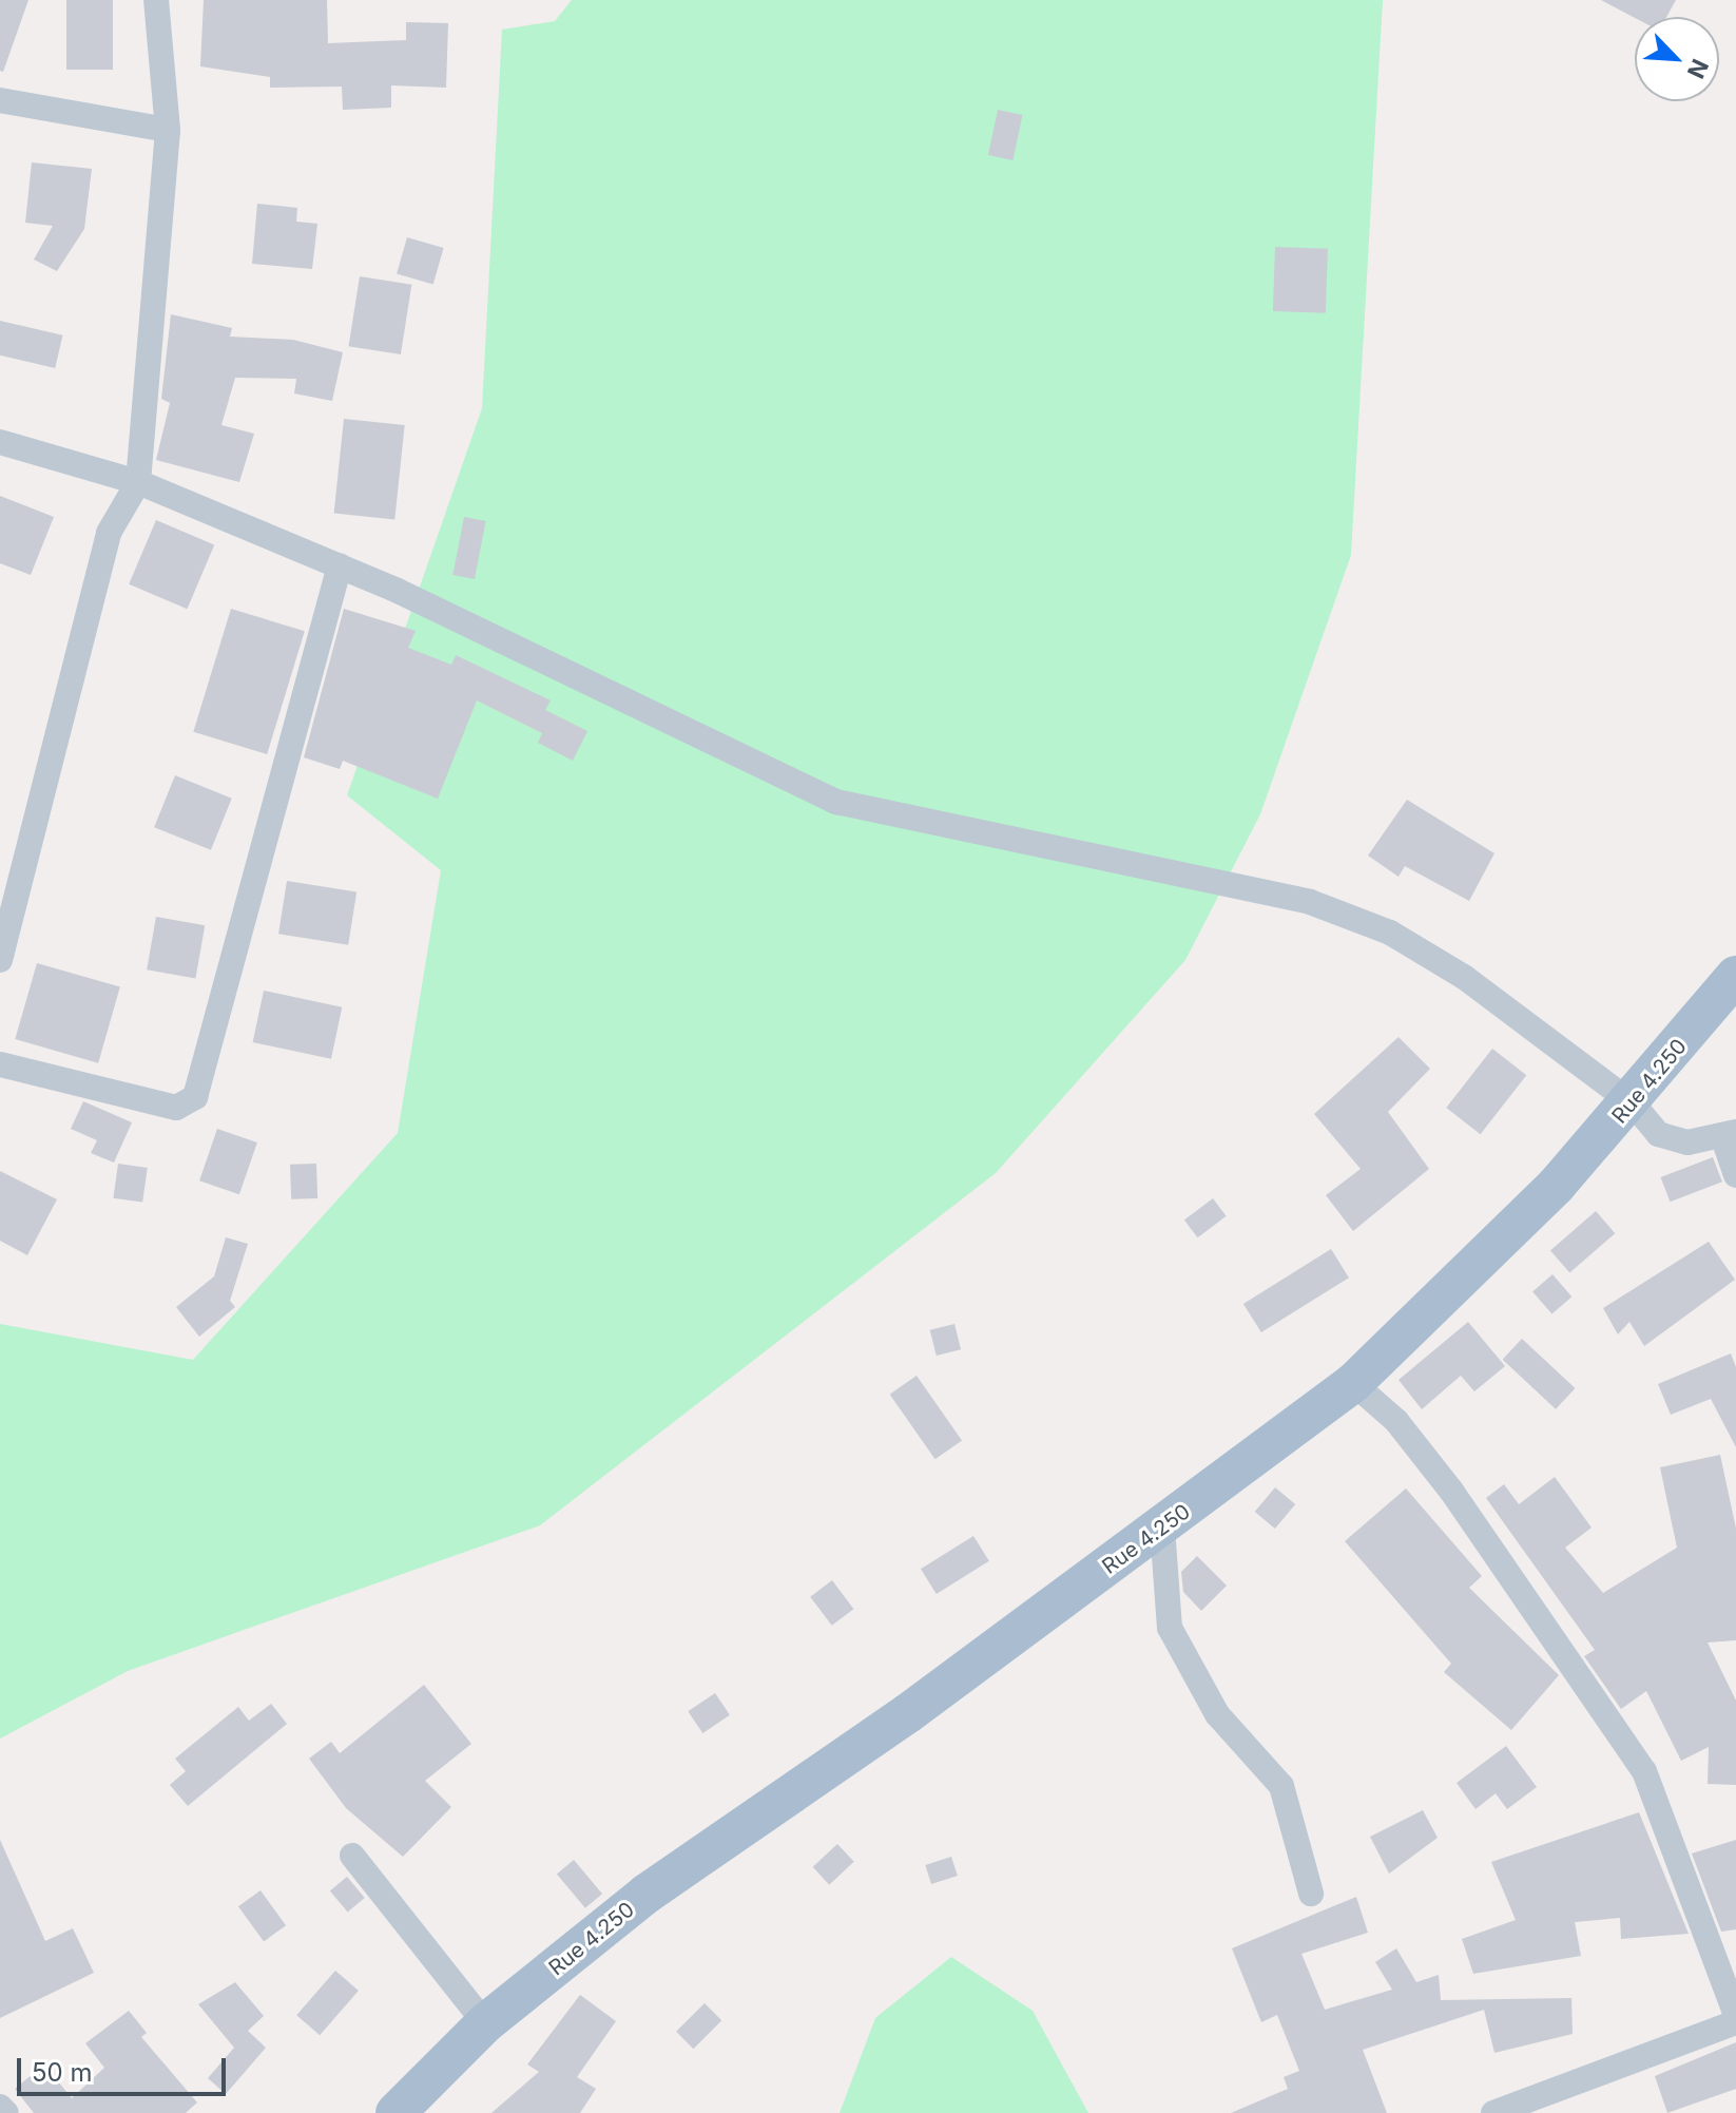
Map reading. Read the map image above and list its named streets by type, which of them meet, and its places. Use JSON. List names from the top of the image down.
{
  "streets": {
    "main road": ["Rue 4.250"]
  },
  "scale_bar": "50 m",
  "north": "bottom right"
}
